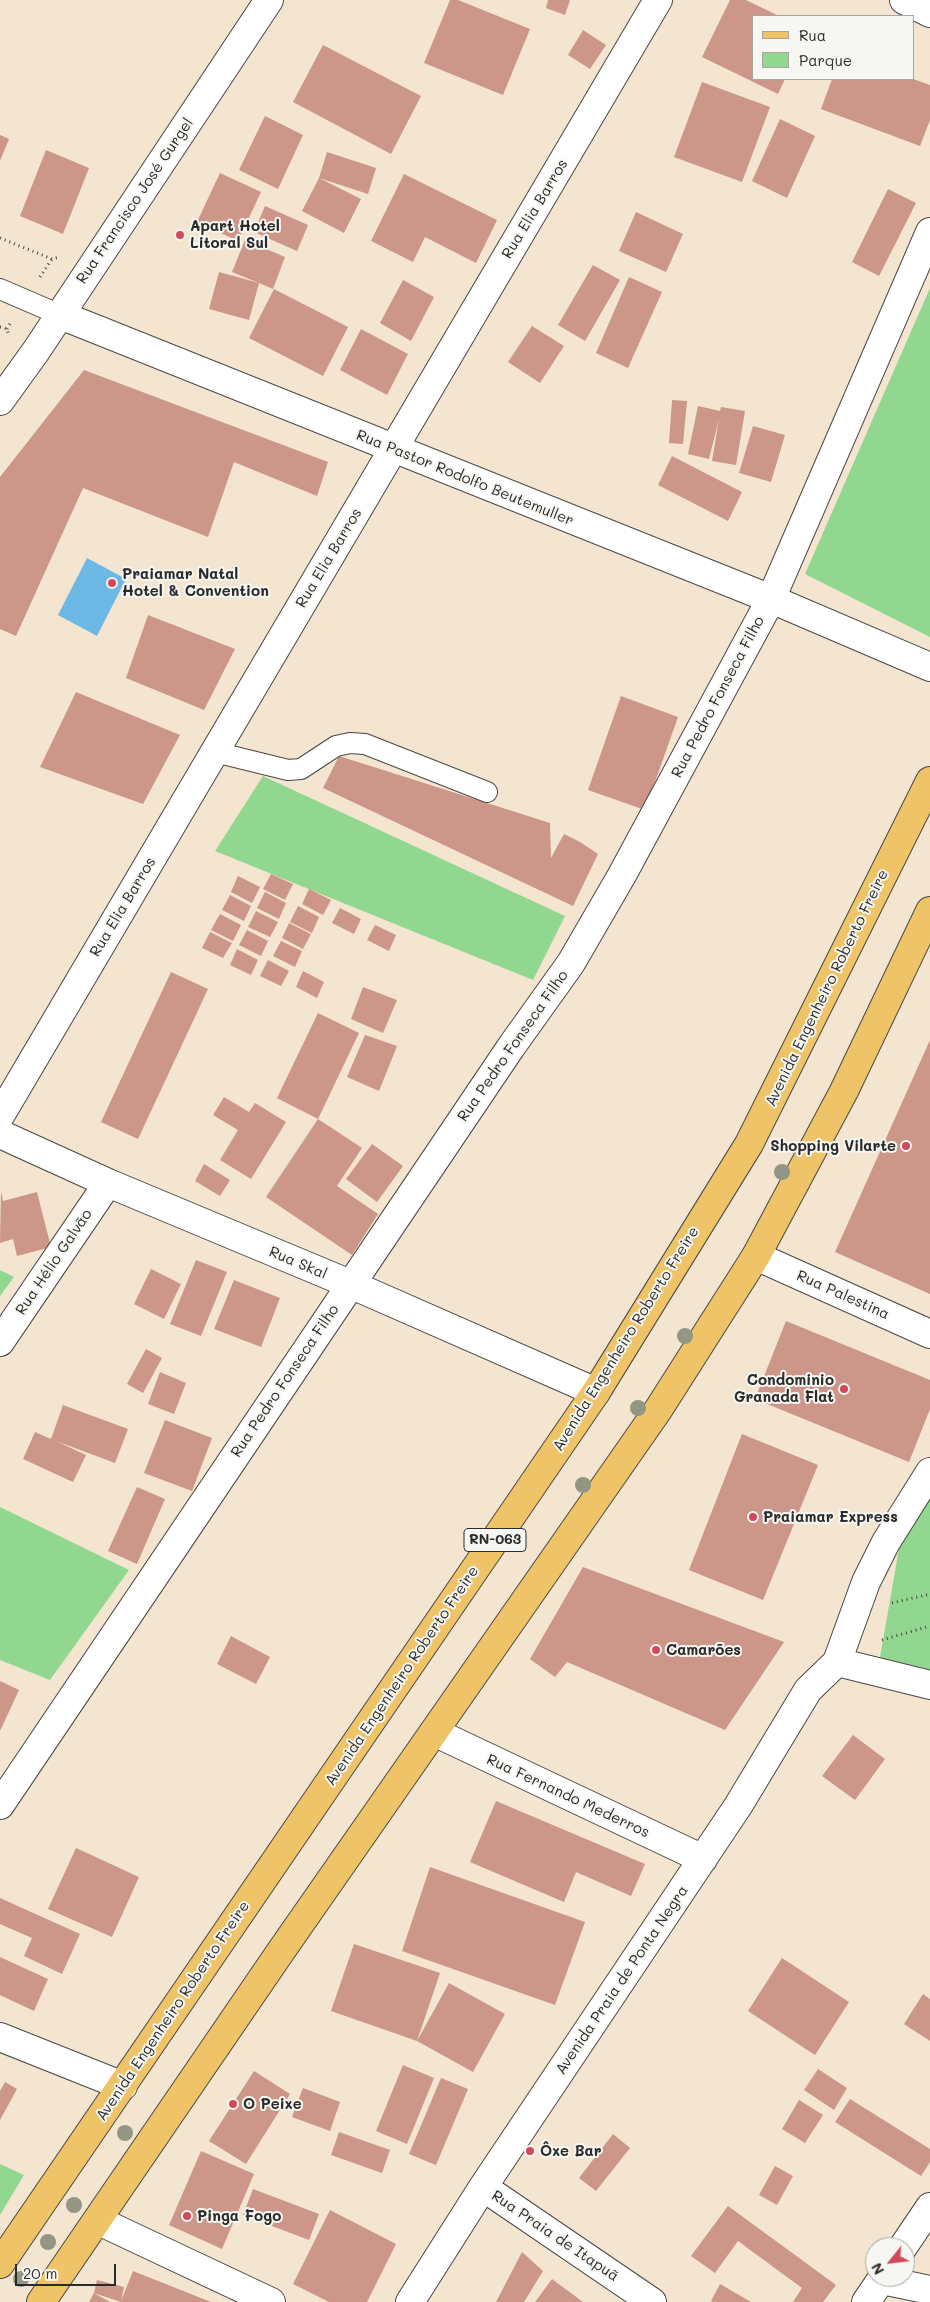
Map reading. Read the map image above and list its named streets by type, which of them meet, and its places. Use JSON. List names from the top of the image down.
{
  "streets": {
    "main road": ["Avenida Engenheiro Roberto Freire", "RN-063"],
    "street": [
      "Rua Francisco José Gurgel",
      "Rua Elia Barros",
      "Rua Pastor Rodolfo Beutemuller",
      "Rua Pedro Fonseca Filho",
      "Rua Hélio Galvão",
      "Rua Skal",
      "Rua Palestina",
      "Rua Fernando Mederros",
      "Avenida Praia de Ponta Negra",
      "Rua Praia de Itapuã"
    ]
  },
  "crossings": [
    ["Rua Francisco José Gurgel", "Rua Pastor Rodolfo Beutemuller"],
    ["Rua Elia Barros", "Rua Pastor Rodolfo Beutemuller"],
    ["Rua Pastor Rodolfo Beutemuller", "Rua Pedro Fonseca Filho"],
    ["Rua Pedro Fonseca Filho", "Rua Skal"],
    ["Avenida Engenheiro Roberto Freire", "Rua Skal"],
    ["Rua Hélio Galvão", "Rua Skal"],
    ["Rua Fernando Mederros", "Avenida Praia de Ponta Negra"],
    ["Avenida Praia de Ponta Negra", "Rua Praia de Itapuã"]
  ],
  "places": [
    "Apart Hotel Litoral Sul",
    "Praiamar Natal Hotel & Convention",
    "Shopping Vilarte",
    "Condominio Granada Flat",
    "Praiamar Express",
    "Camarões",
    "O Peixe",
    "Ôxe Bar",
    "Pinga Fogo"
  ],
  "legend": ["Rua", "Parque"],
  "scale_bar": "20 m",
  "north": "bottom left"
}
